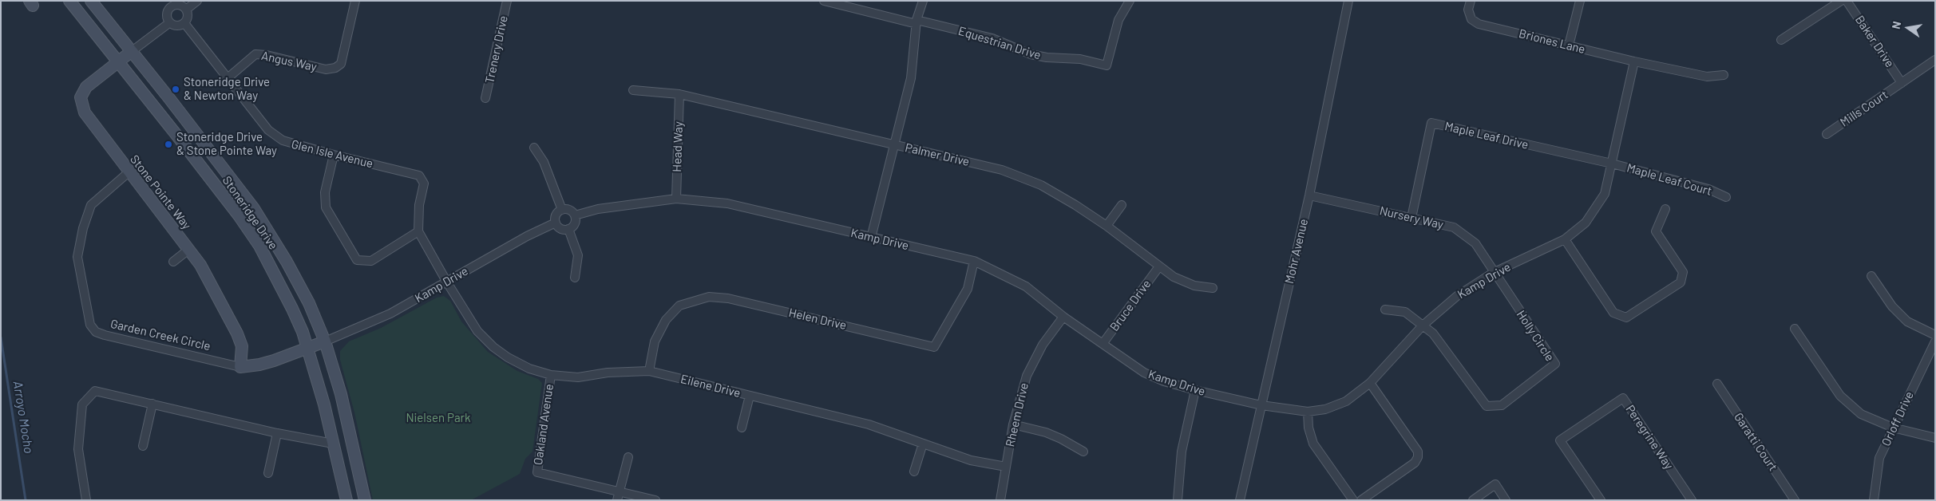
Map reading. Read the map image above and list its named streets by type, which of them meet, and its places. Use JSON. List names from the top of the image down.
{
  "streets": {
    "main road": ["Stone Pointe Way", "Stoneridge Drive", "Garden Creek Circle"],
    "street": [
      "Briones Lane",
      "Baker Drive",
      "Equestrian Drive",
      "Trenery Drive",
      "Angus Way",
      "Mills Court",
      "Maple Leaf Drive",
      "Head Way",
      "Glen Isle Avenue",
      "Palmer Drive",
      "Maple Leaf Court",
      "Nursery Way",
      "Kamp Drive",
      "Mohr Avenue",
      "Bruce Drive",
      "Helen Drive",
      "Holly Circle",
      "Eilene Drive",
      "Rheem Drive",
      "Orloff Drive",
      "Oakland Avenue",
      "Peregrine Way",
      "Garatti Court"
    ]
  },
  "crossings": [
    ["Briones Lane", "Kamp Drive"],
    ["Baker Drive", "Mills Court"],
    ["Angus Way", "Glen Isle Avenue"],
    ["Maple Leaf Drive", "Maple Leaf Court"],
    ["Maple Leaf Drive", "Nursery Way"],
    ["Maple Leaf Drive", "Kamp Drive"],
    ["Head Way", "Palmer Drive"],
    ["Head Way", "Kamp Drive"],
    ["Palmer Drive", "Bruce Drive"],
    ["Maple Leaf Court", "Kamp Drive"],
    ["Stone Pointe Way", "Stoneridge Drive"],
    ["Stone Pointe Way", "Garden Creek Circle"],
    ["Stoneridge Drive", "Kamp Drive"],
    ["Stoneridge Drive", "Garden Creek Circle"],
    ["Nursery Way", "Kamp Drive"],
    ["Nursery Way", "Mohr Avenue"],
    ["Nursery Way", "Holly Circle"],
    ["Kamp Drive", "Mohr Avenue"],
    ["Kamp Drive", "Bruce Drive"],
    ["Kamp Drive", "Helen Drive"],
    ["Kamp Drive", "Garden Creek Circle"],
    ["Kamp Drive", "Holly Circle"],
    ["Kamp Drive", "Eilene Drive"],
    ["Kamp Drive", "Rheem Drive"],
    ["Helen Drive", "Eilene Drive"],
    ["Eilene Drive", "Rheem Drive"],
    ["Eilene Drive", "Oakland Avenue"]
  ],
  "water": ["Arroyo Mocho"],
  "parks": ["Nielsen Park"],
  "places": ["Stoneridge Drive & Newton Way", "Stoneridge Drive & Stone Pointe Way"],
  "north": "left"
}
